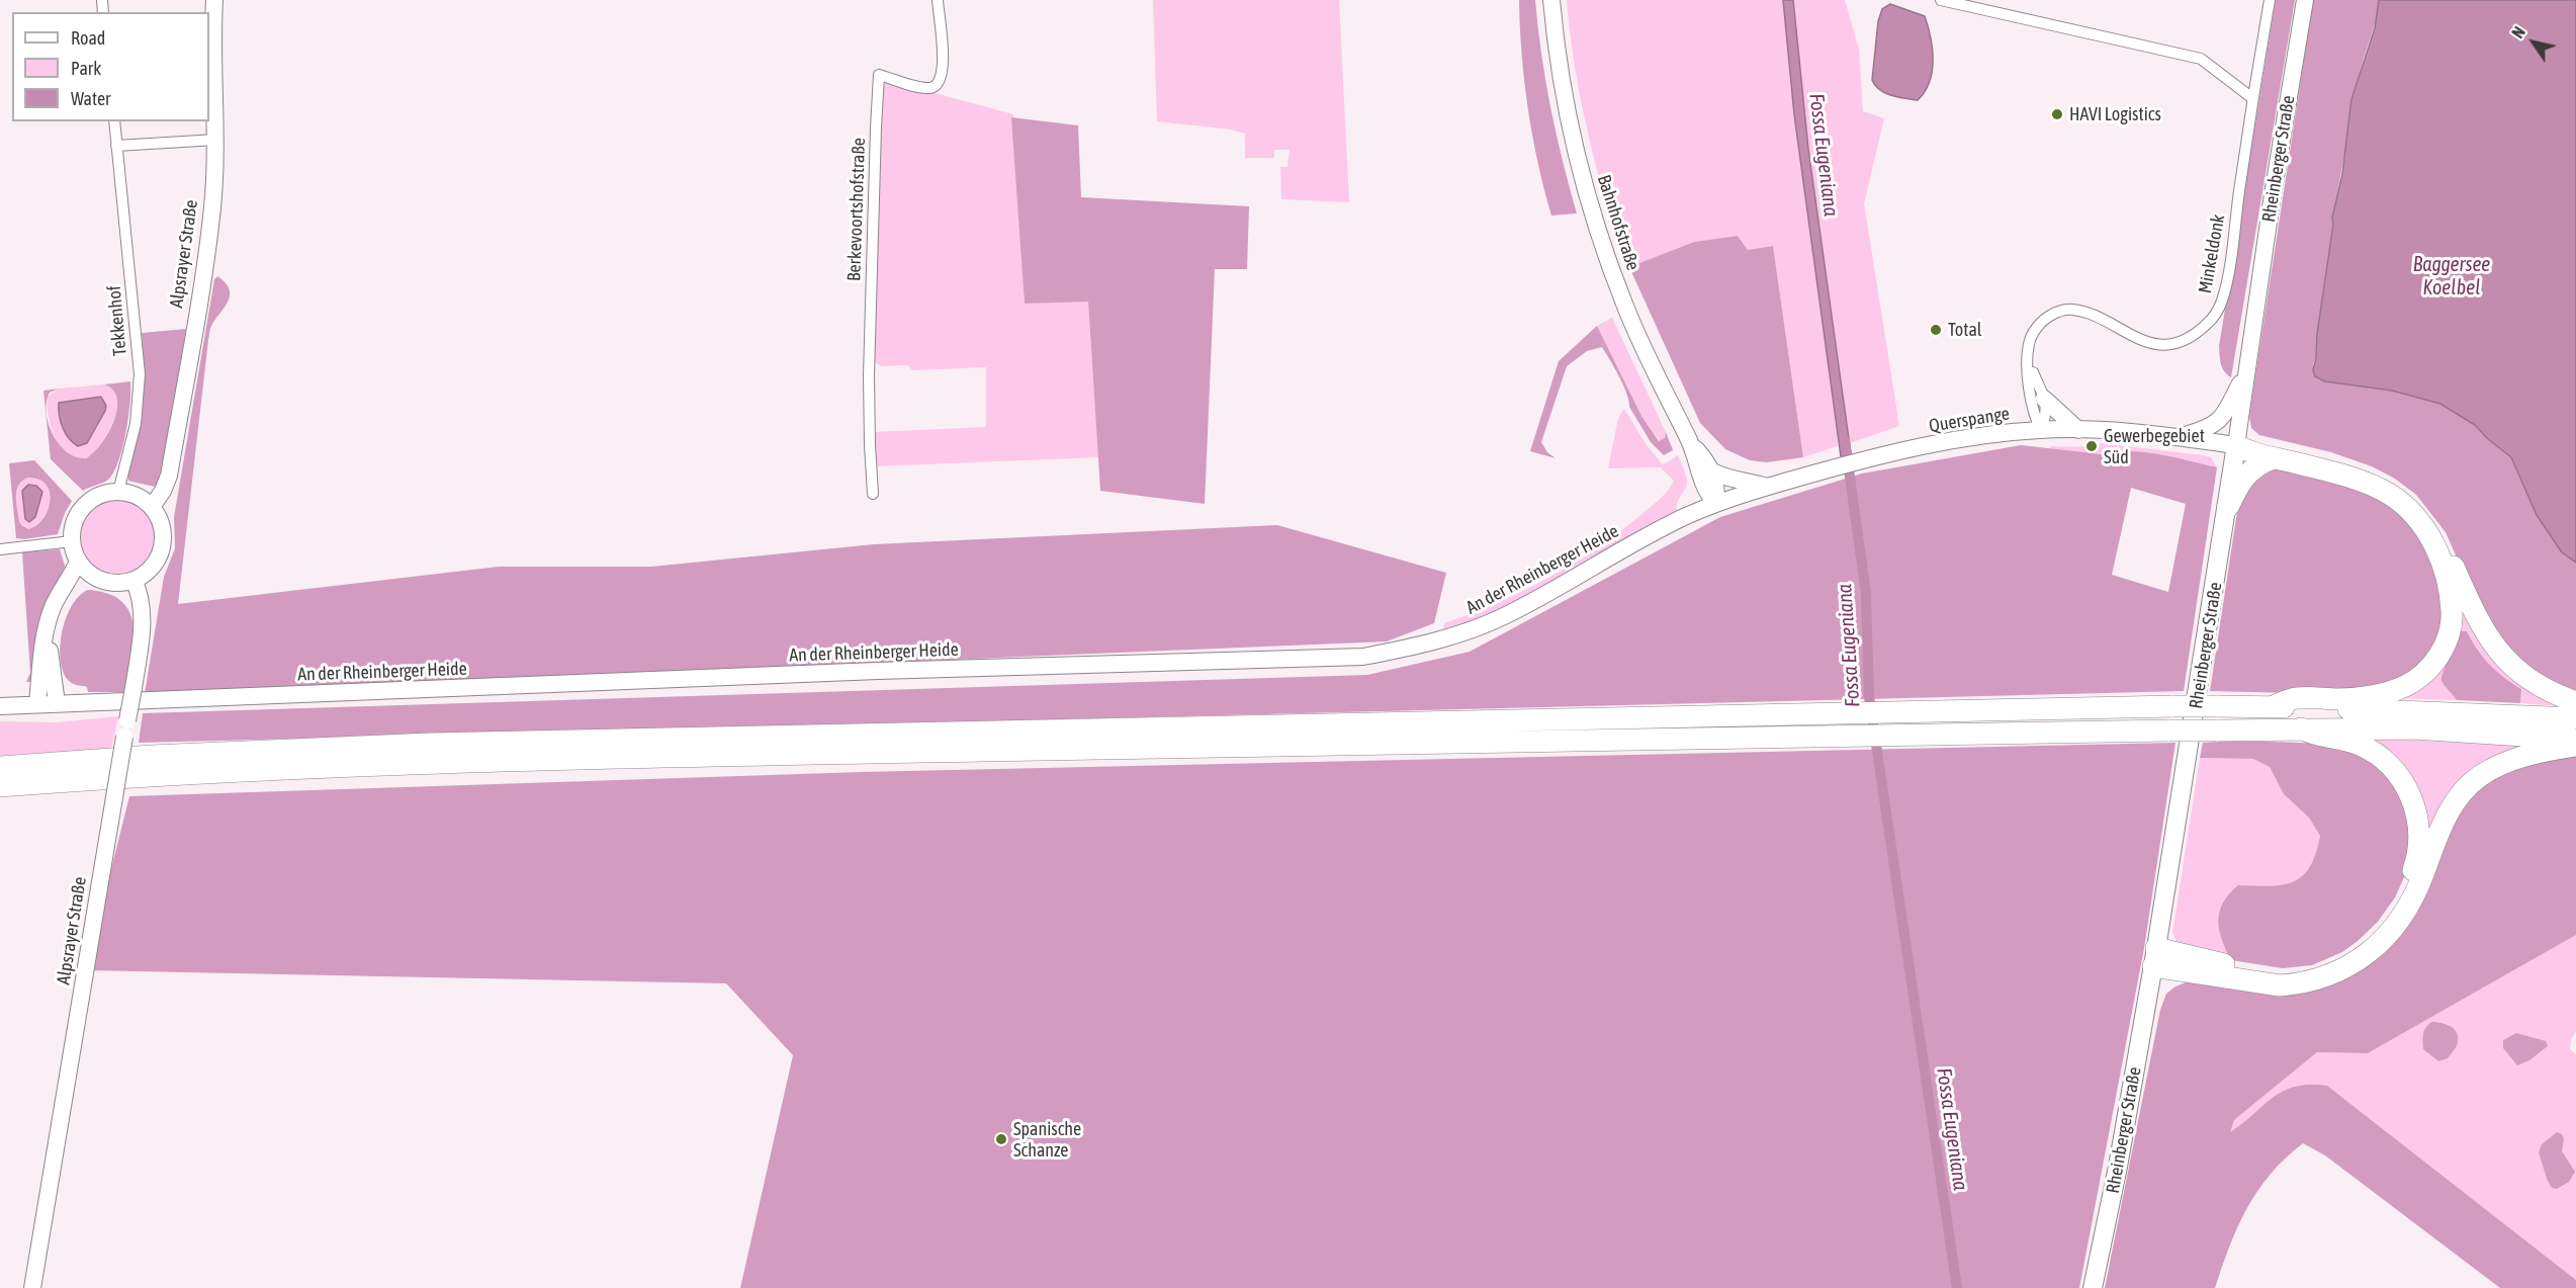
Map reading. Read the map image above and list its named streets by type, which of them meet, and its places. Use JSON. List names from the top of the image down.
{
  "streets": {
    "main road": ["Rheinberger Straße"],
    "street": [
      "Berkevoortshofstraße",
      "Bahnhofstraße",
      "Alpsrayer Straße",
      "Minkeldonk",
      "Tekkenhof",
      "Querspange",
      "An der Rheinberger Heide"
    ]
  },
  "crossings": [
    ["Rheinberger Straße", "Querspange"],
    ["Bahnhofstraße", "Querspange"],
    ["Bahnhofstraße", "An der Rheinberger Heide"],
    ["Alpsrayer Straße", "Tekkenhof"],
    ["Minkeldonk", "Querspange"],
    ["Querspange", "An der Rheinberger Heide"]
  ],
  "water": ["Fossa Eugeniana", "Baggersee Koelbel"],
  "places": [
    "HAVI Logistics",
    "Total",
    "Gewerbegebiet Süd",
    "Spanische Schanze"
  ],
  "legend": ["Road", "Park", "Water"],
  "north": "top left"
}
